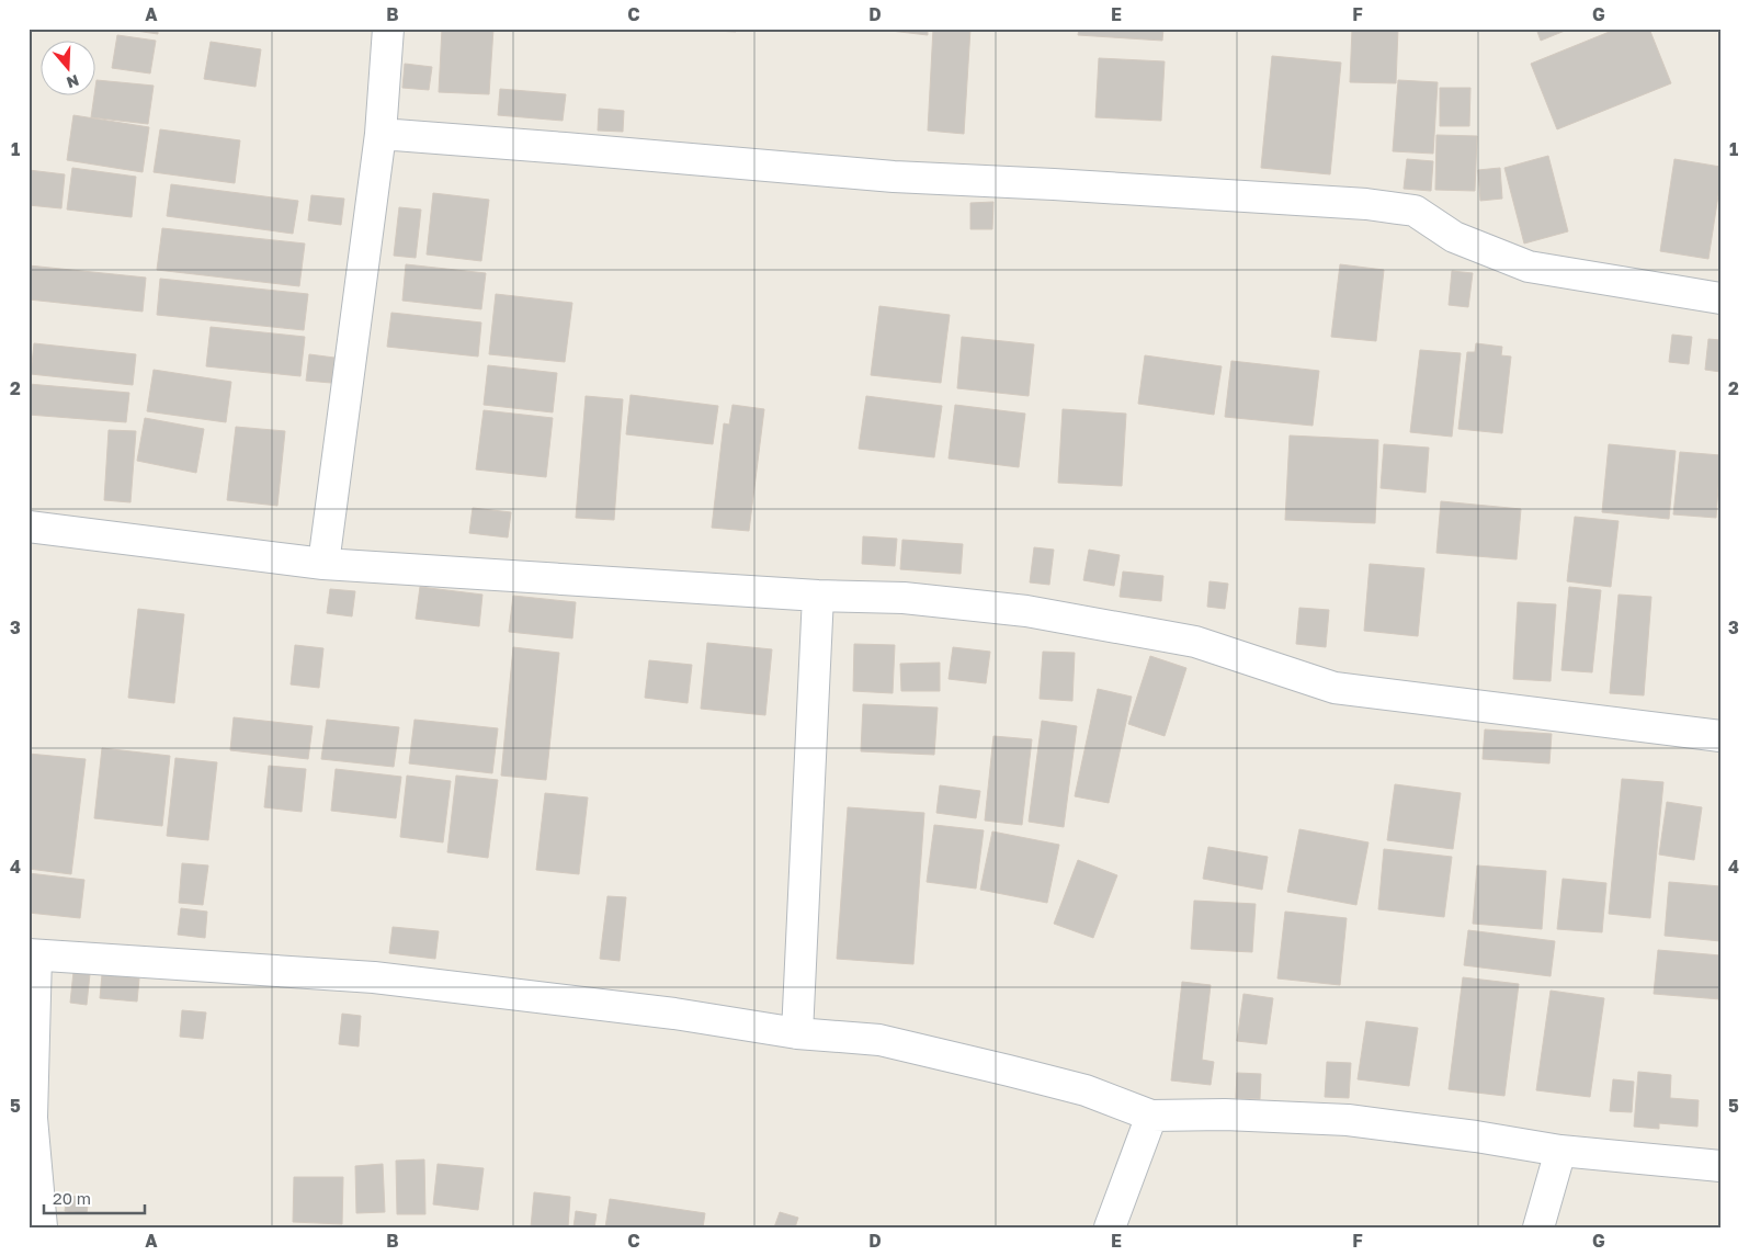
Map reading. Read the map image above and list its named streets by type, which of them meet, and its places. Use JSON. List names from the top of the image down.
{
  "scale_bar": "20 m",
  "north": "bottom",
  "grid": {
    "columns": [
      "A",
      "B",
      "C",
      "D",
      "E",
      "F",
      "G"
    ],
    "rows": [
      "1",
      "2",
      "3",
      "4",
      "5"
    ]
  }
}
